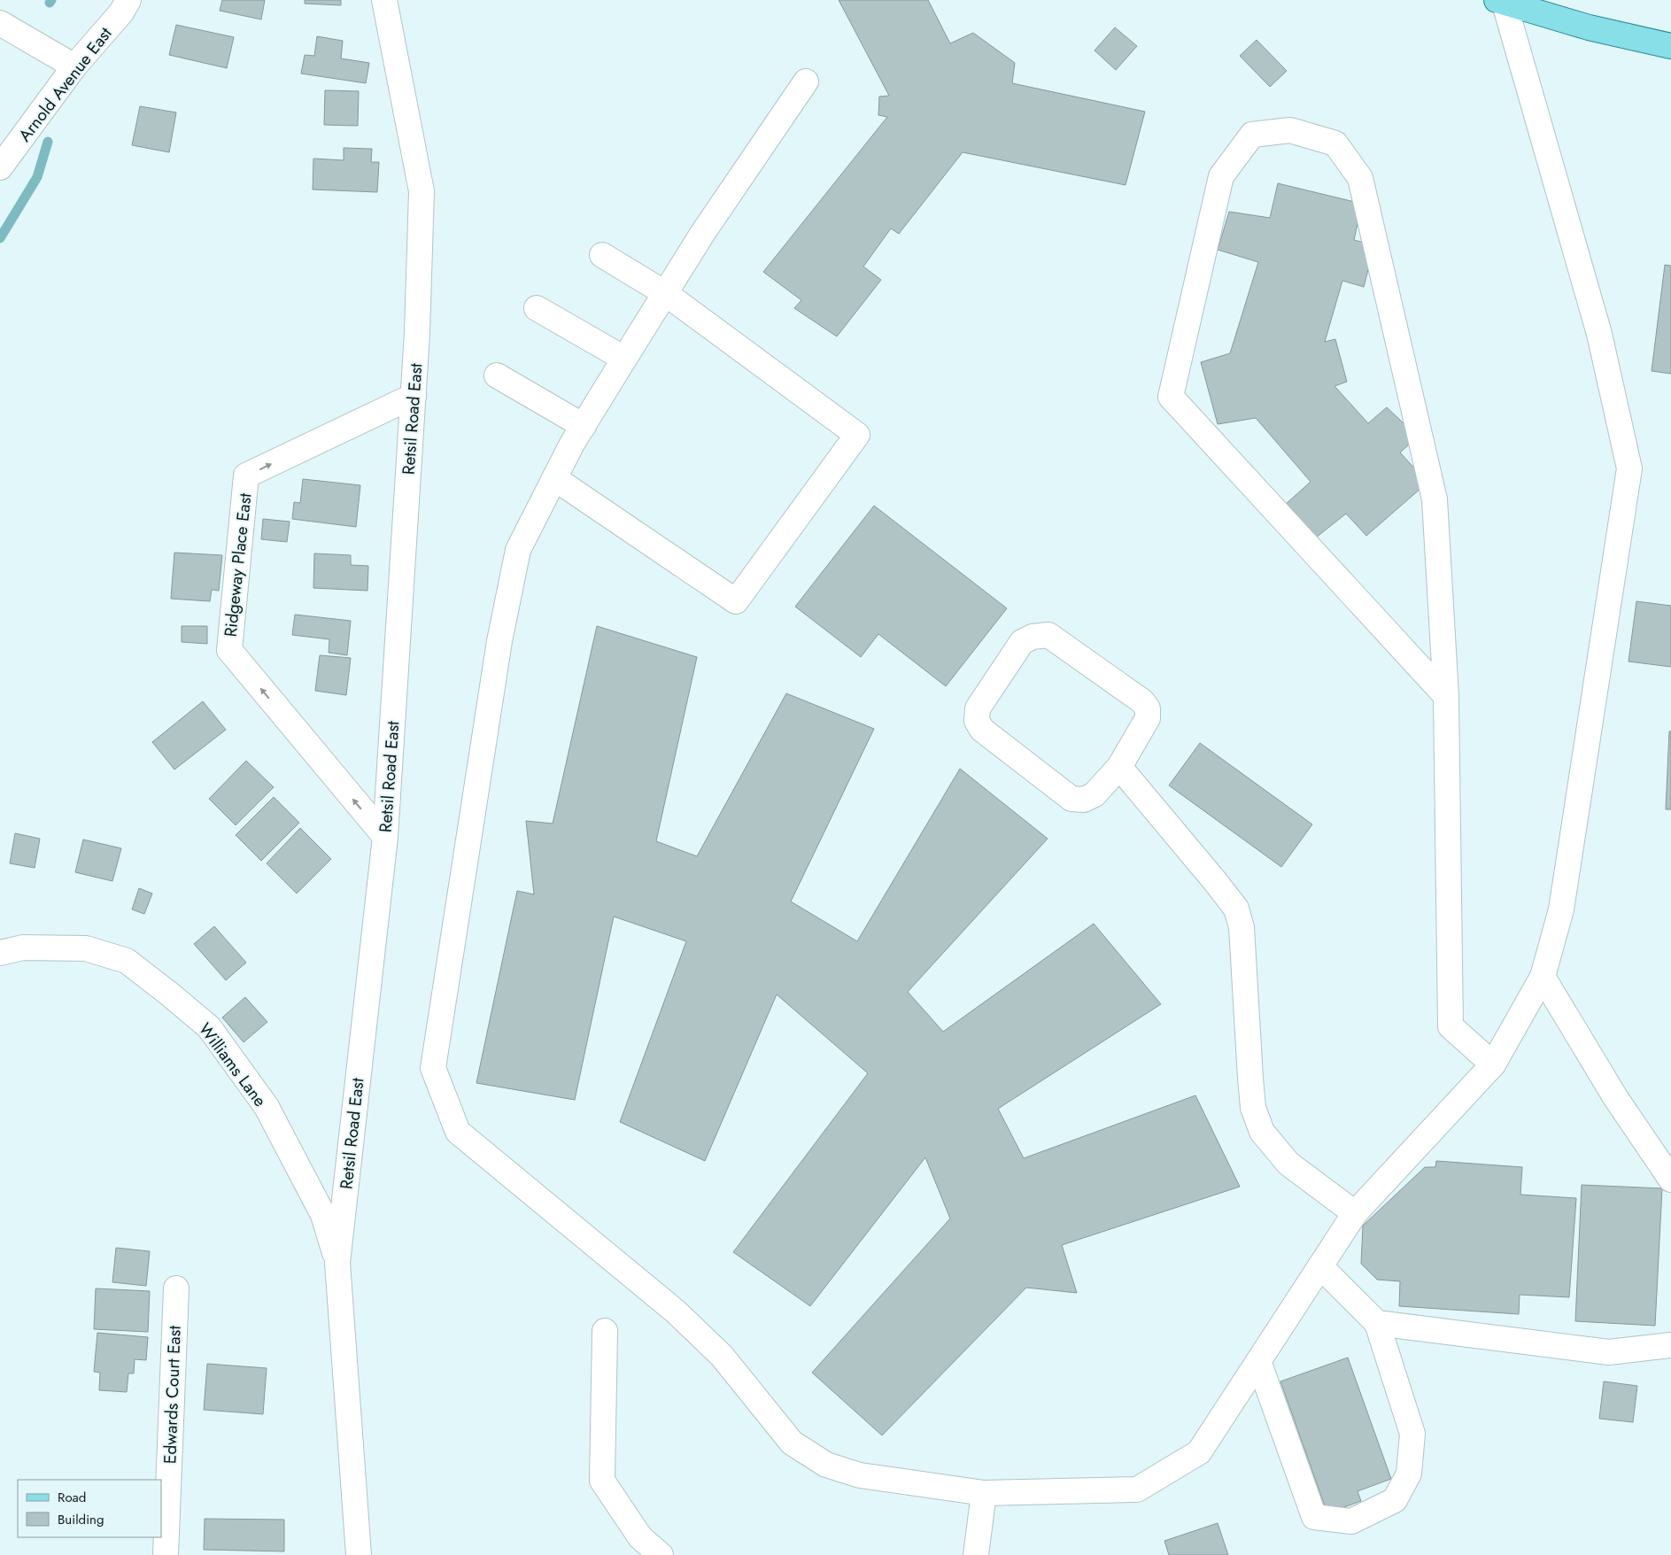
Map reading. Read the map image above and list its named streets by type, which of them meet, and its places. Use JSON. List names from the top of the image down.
{
  "streets": {
    "street": [
      "Arnold Avenue East",
      "Retsil Road East",
      "Ridgeway Place East",
      "Williams Lane",
      "Edwards Court East"
    ]
  },
  "crossings": [
    ["Retsil Road East", "Ridgeway Place East"],
    ["Retsil Road East", "Williams Lane"]
  ],
  "legend": ["Road", "Building"]
}
